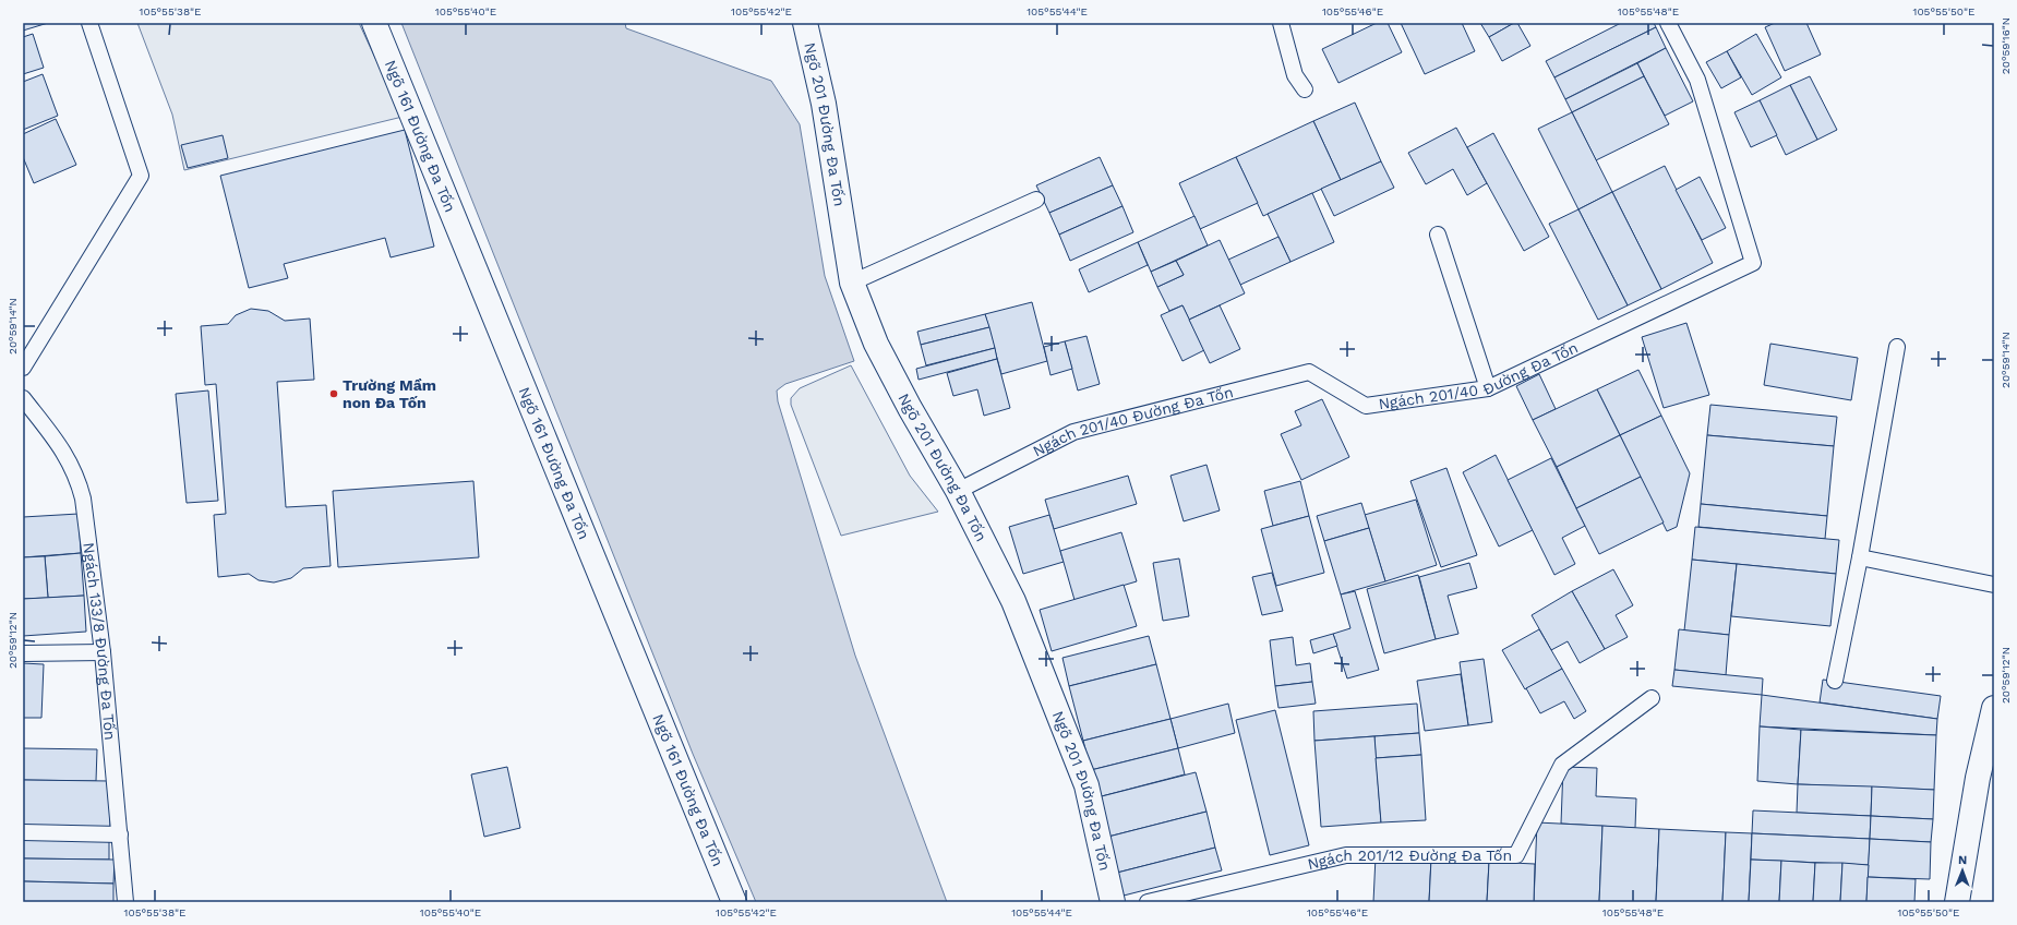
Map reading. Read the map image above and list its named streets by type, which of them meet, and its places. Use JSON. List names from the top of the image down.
{
  "streets": {
    "street": ["Ngõ 201 Đường Đa Tốn", "Ngõ 161 Đường Đa Tốn"],
    "lane": ["Ngách 201/40 Đường Đa Tốn", "Ngách 133/8 Đường Đa Tốn", "Ngách 201/12 Đường Đa Tốn"]
  },
  "crossings": [
    ["Ngõ 201 Đường Đa Tốn", "Ngách 201/40 Đường Đa Tốn"]
  ],
  "places": ["Trường Mầm non Đa Tốn"],
  "north": "top",
  "coordinates": [
    "105°55'38\"E",
    "105°55'40\"E",
    "105°55'42\"E",
    "105°55'44\"E",
    "105°55'46\"E",
    "105°55'48\"E",
    "105°55'50\"E",
    "20°59'16\"N",
    "20°59'14\"N",
    "20°59'12\"N"
  ]
}
